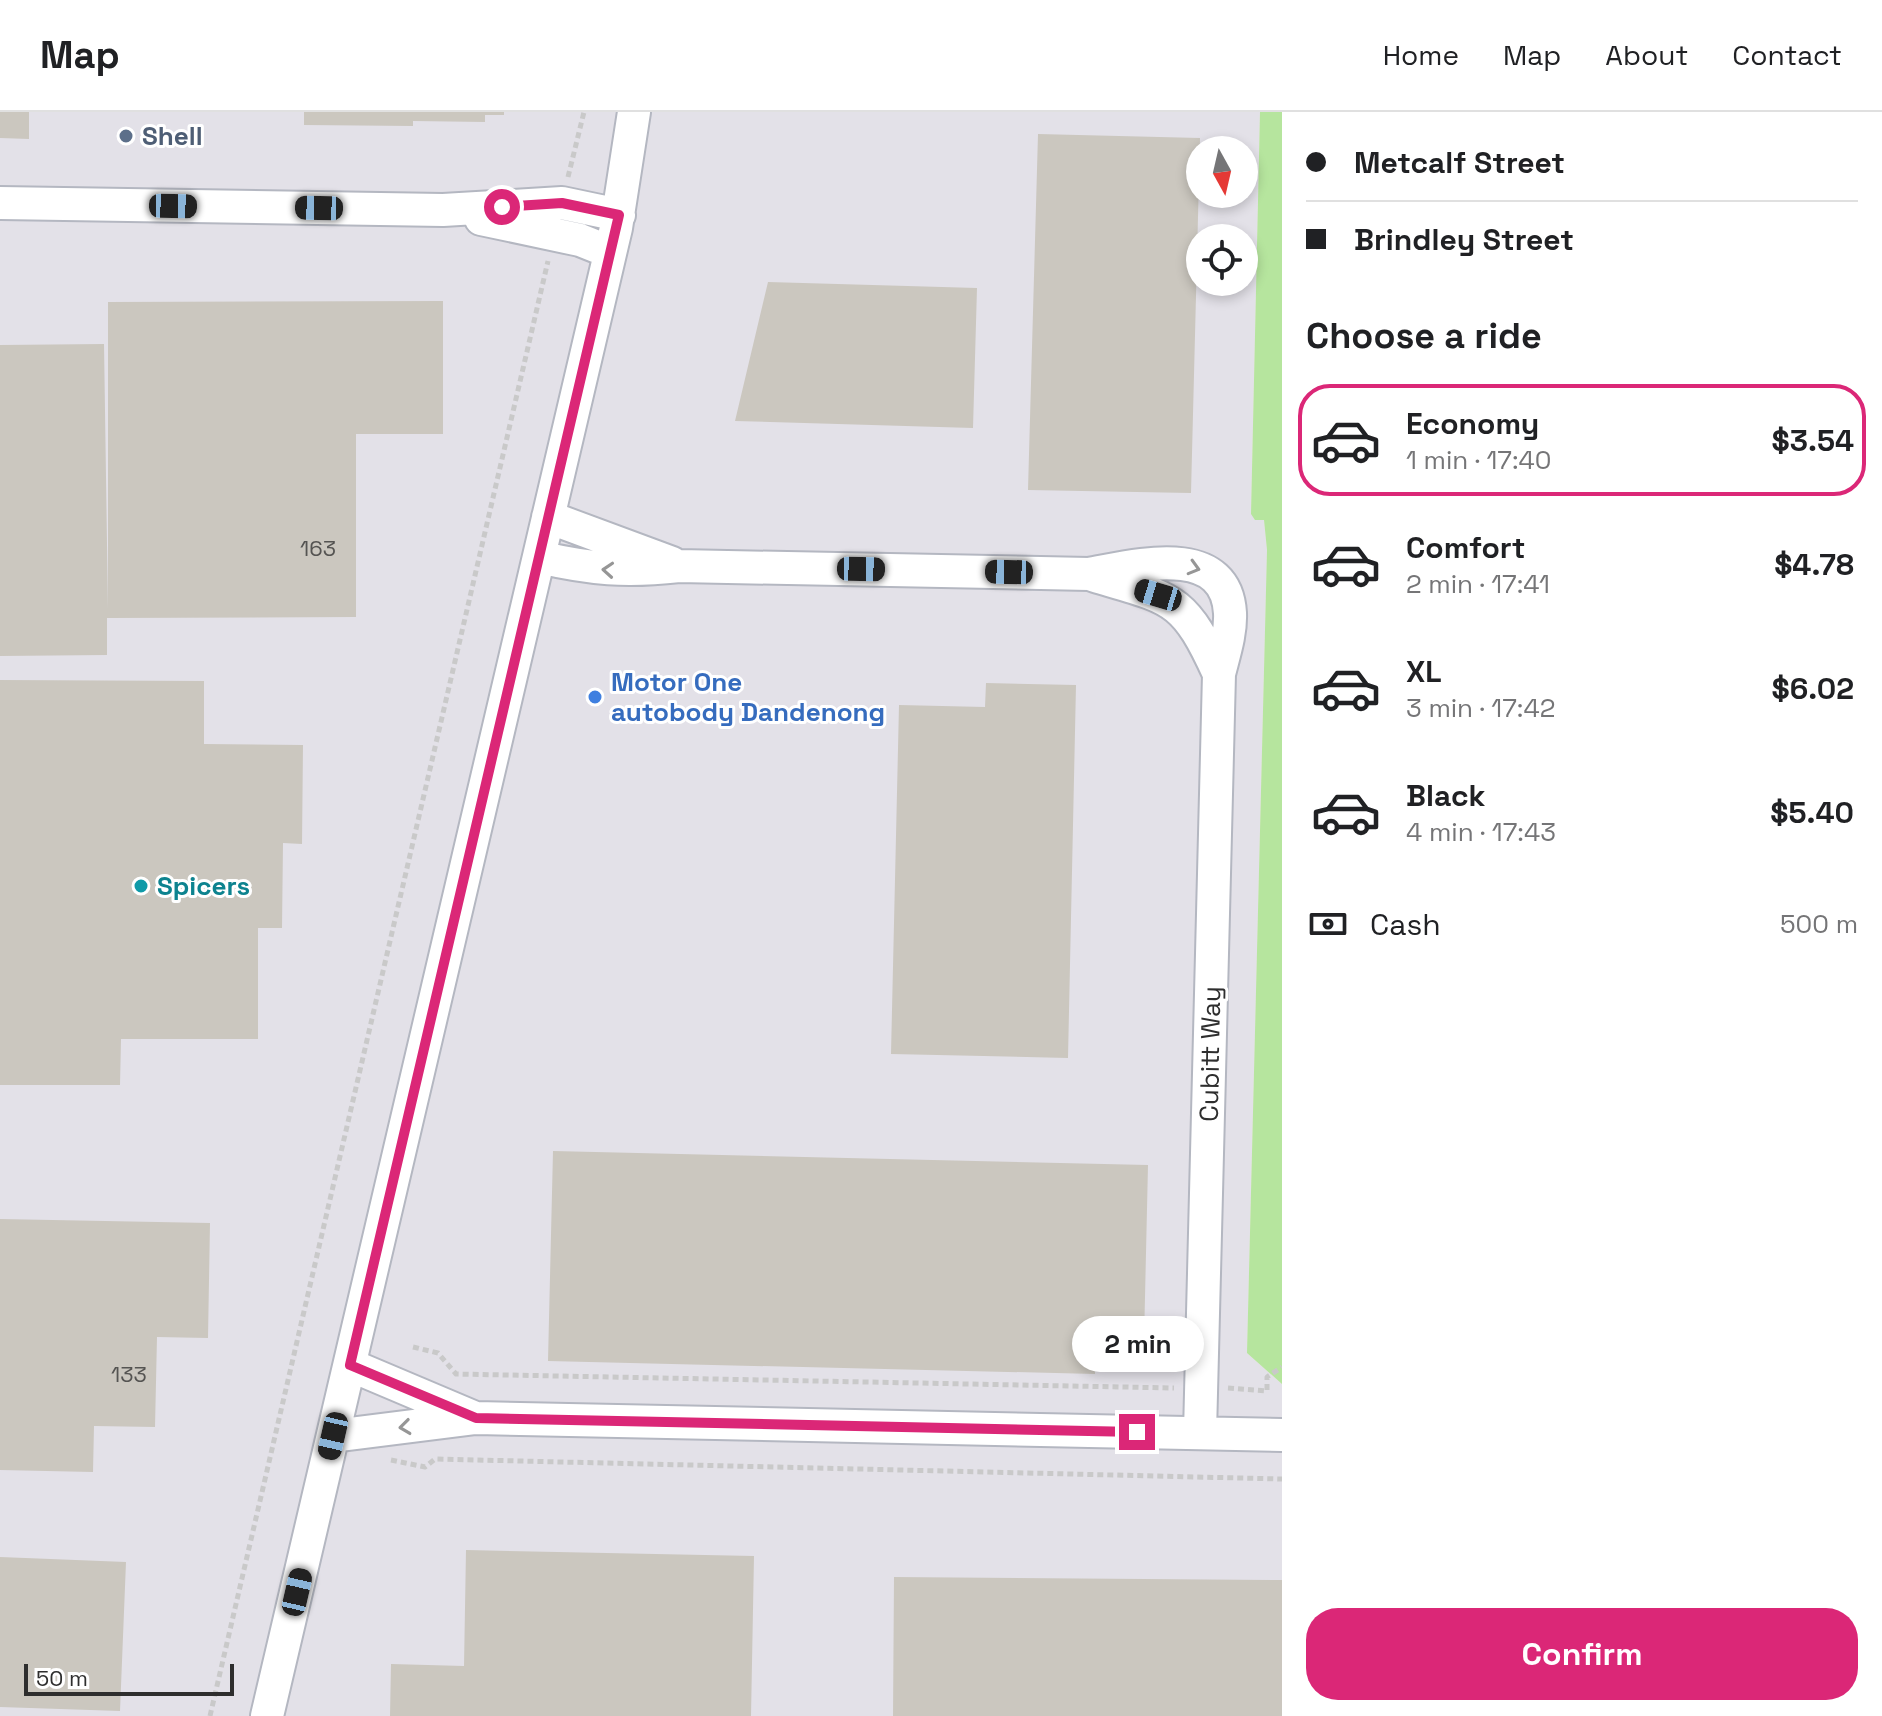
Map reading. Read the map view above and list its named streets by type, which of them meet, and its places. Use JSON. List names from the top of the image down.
{
  "streets": {
    "street": ["Cubitt Way"]
  },
  "places": ["Shell", "Motor One autobody Dandenong", "Spicers"],
  "house_numbers": ["163", "133"],
  "scale_bar": "50 m",
  "north": "bottom",
  "page": {
    "header": "Map",
    "nav": [
      "Home",
      "Map",
      "About",
      "Contact"
    ],
    "banner": ["Metcalf Street", "Brindley Street"],
    "heading": "Choose a ride",
    "list": [
      {
        "name": "Economy",
        "note": "1 min · 17:40",
        "value": "$3.54"
      },
      {
        "name": "Comfort",
        "note": "2 min · 17:41",
        "value": "$4.78"
      },
      {
        "name": "XL",
        "note": "3 min · 17:42",
        "value": "$6.02"
      },
      {
        "name": "Black",
        "note": "4 min · 17:43",
        "value": "$5.40"
      }
    ],
    "pay": ["Cash", "500 m"],
    "bubble": "2 min",
    "buttons": "Confirm",
    "scale": "50 m"
  }
}
